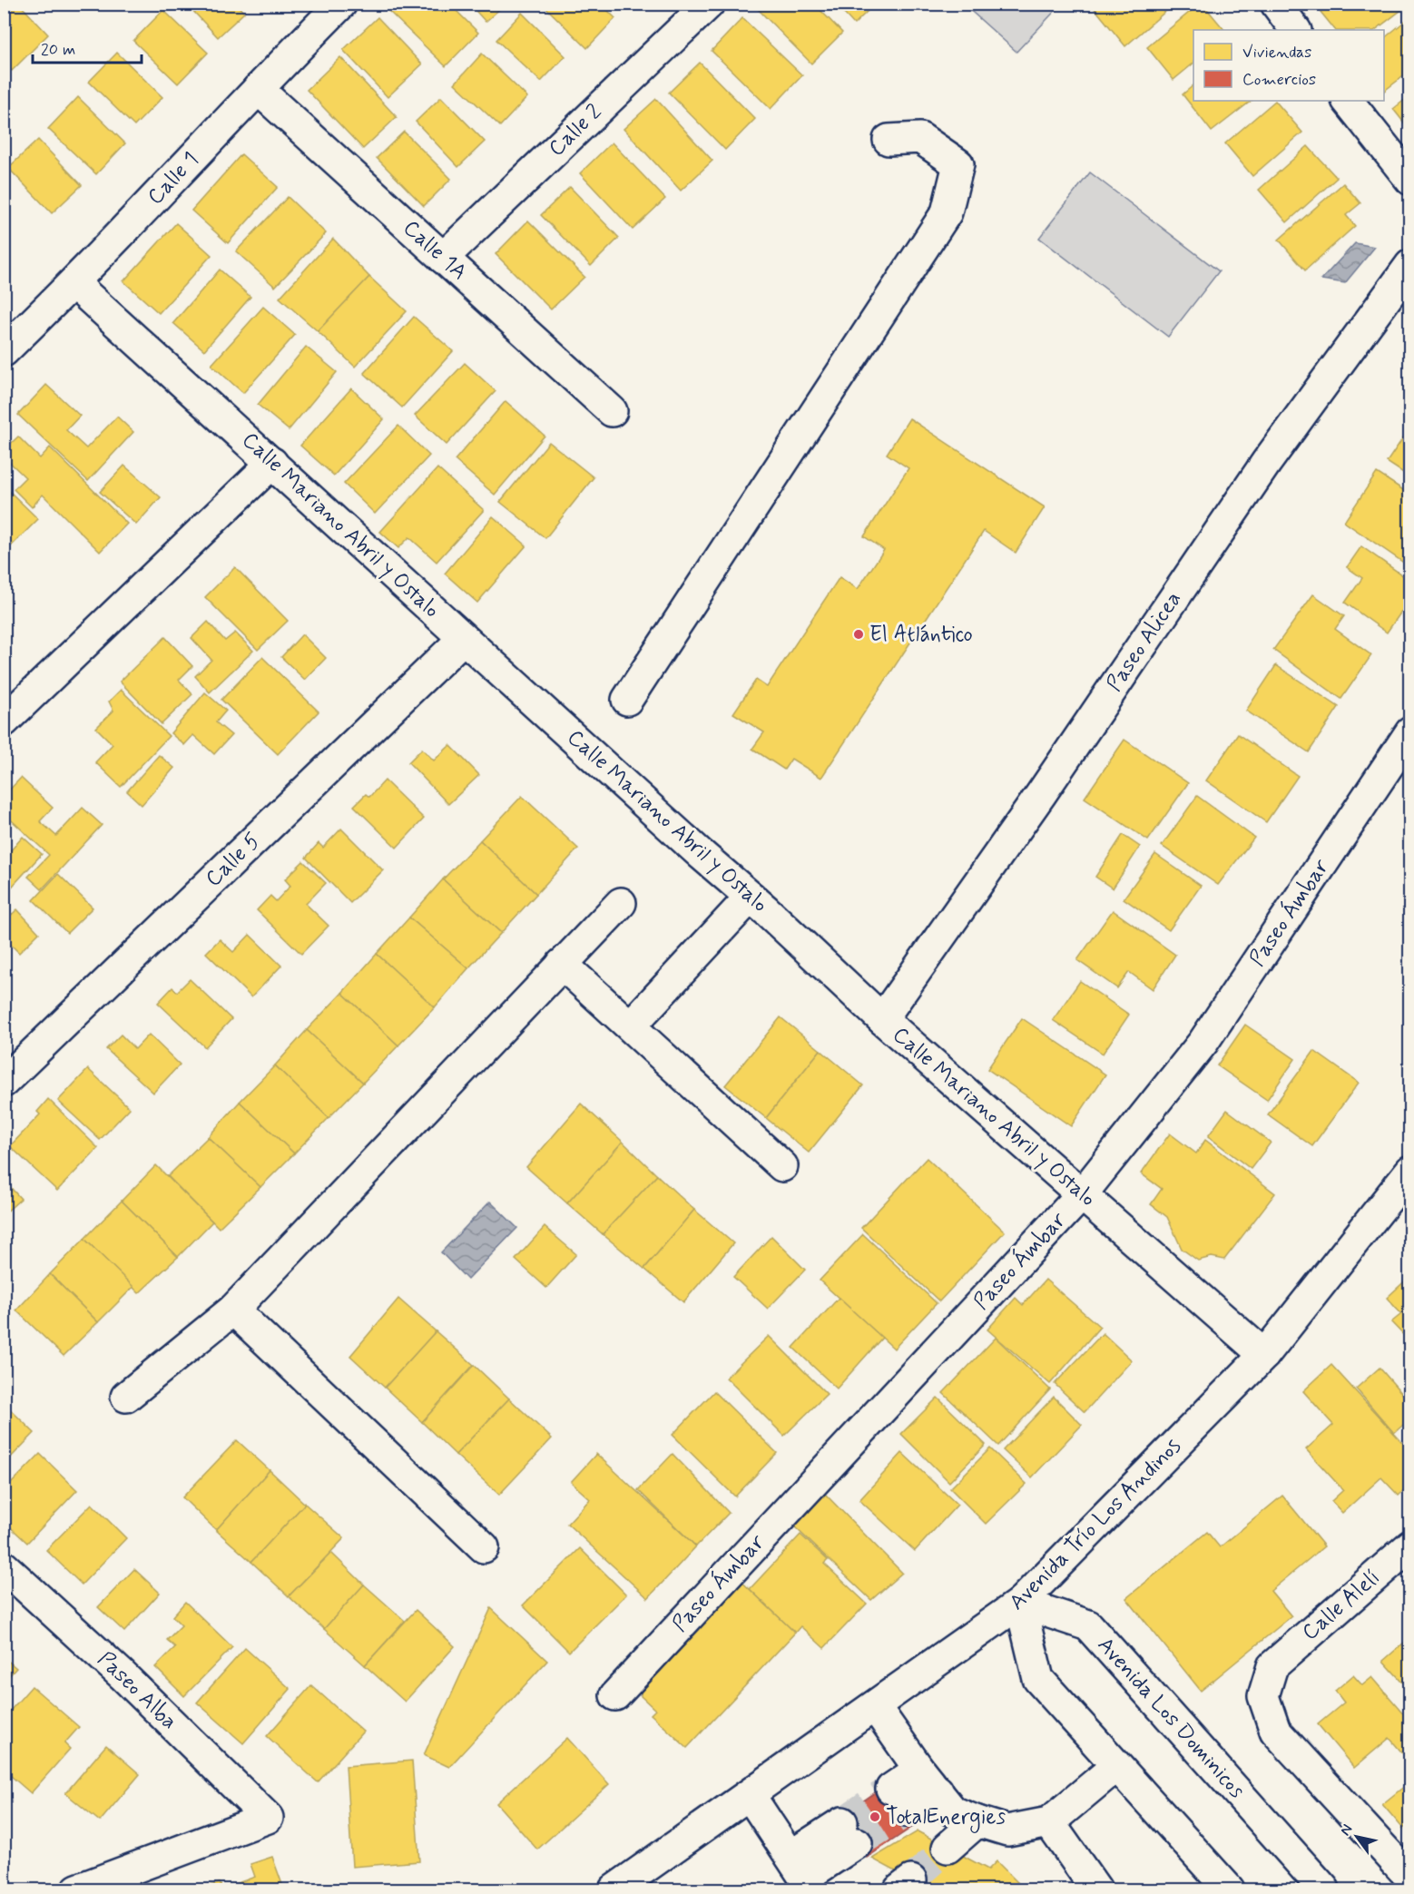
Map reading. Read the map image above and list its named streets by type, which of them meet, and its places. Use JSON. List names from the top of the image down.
{
  "streets": {
    "street": [
      "Calle 2",
      "Calle 1",
      "Calle 1A",
      "Calle Mariano Abril y Ostalo",
      "Paseo Alicea",
      "Calle 5",
      "Paseo Ámbar",
      "Avenida Trío Los Andinos",
      "Calle Alelí",
      "Paseo Alba",
      "Avenida Los Dominicos"
    ]
  },
  "crossings": [
    ["Calle 2", "Calle 1A"],
    ["Calle 1", "Calle 1A"],
    ["Calle 1", "Calle Mariano Abril y Ostalo"],
    ["Calle Mariano Abril y Ostalo", "Paseo Alicea"],
    ["Calle Mariano Abril y Ostalo", "Calle 5"],
    ["Calle Mariano Abril y Ostalo", "Paseo Ámbar"],
    ["Calle Mariano Abril y Ostalo", "Avenida Trío Los Andinos"],
    ["Avenida Trío Los Andinos", "Avenida Los Dominicos"]
  ],
  "places": ["El Atlántico", "TotalEnergies"],
  "legend": ["Viviendas", "Comercios"],
  "scale_bar": "20 m",
  "north": "top left"
}
